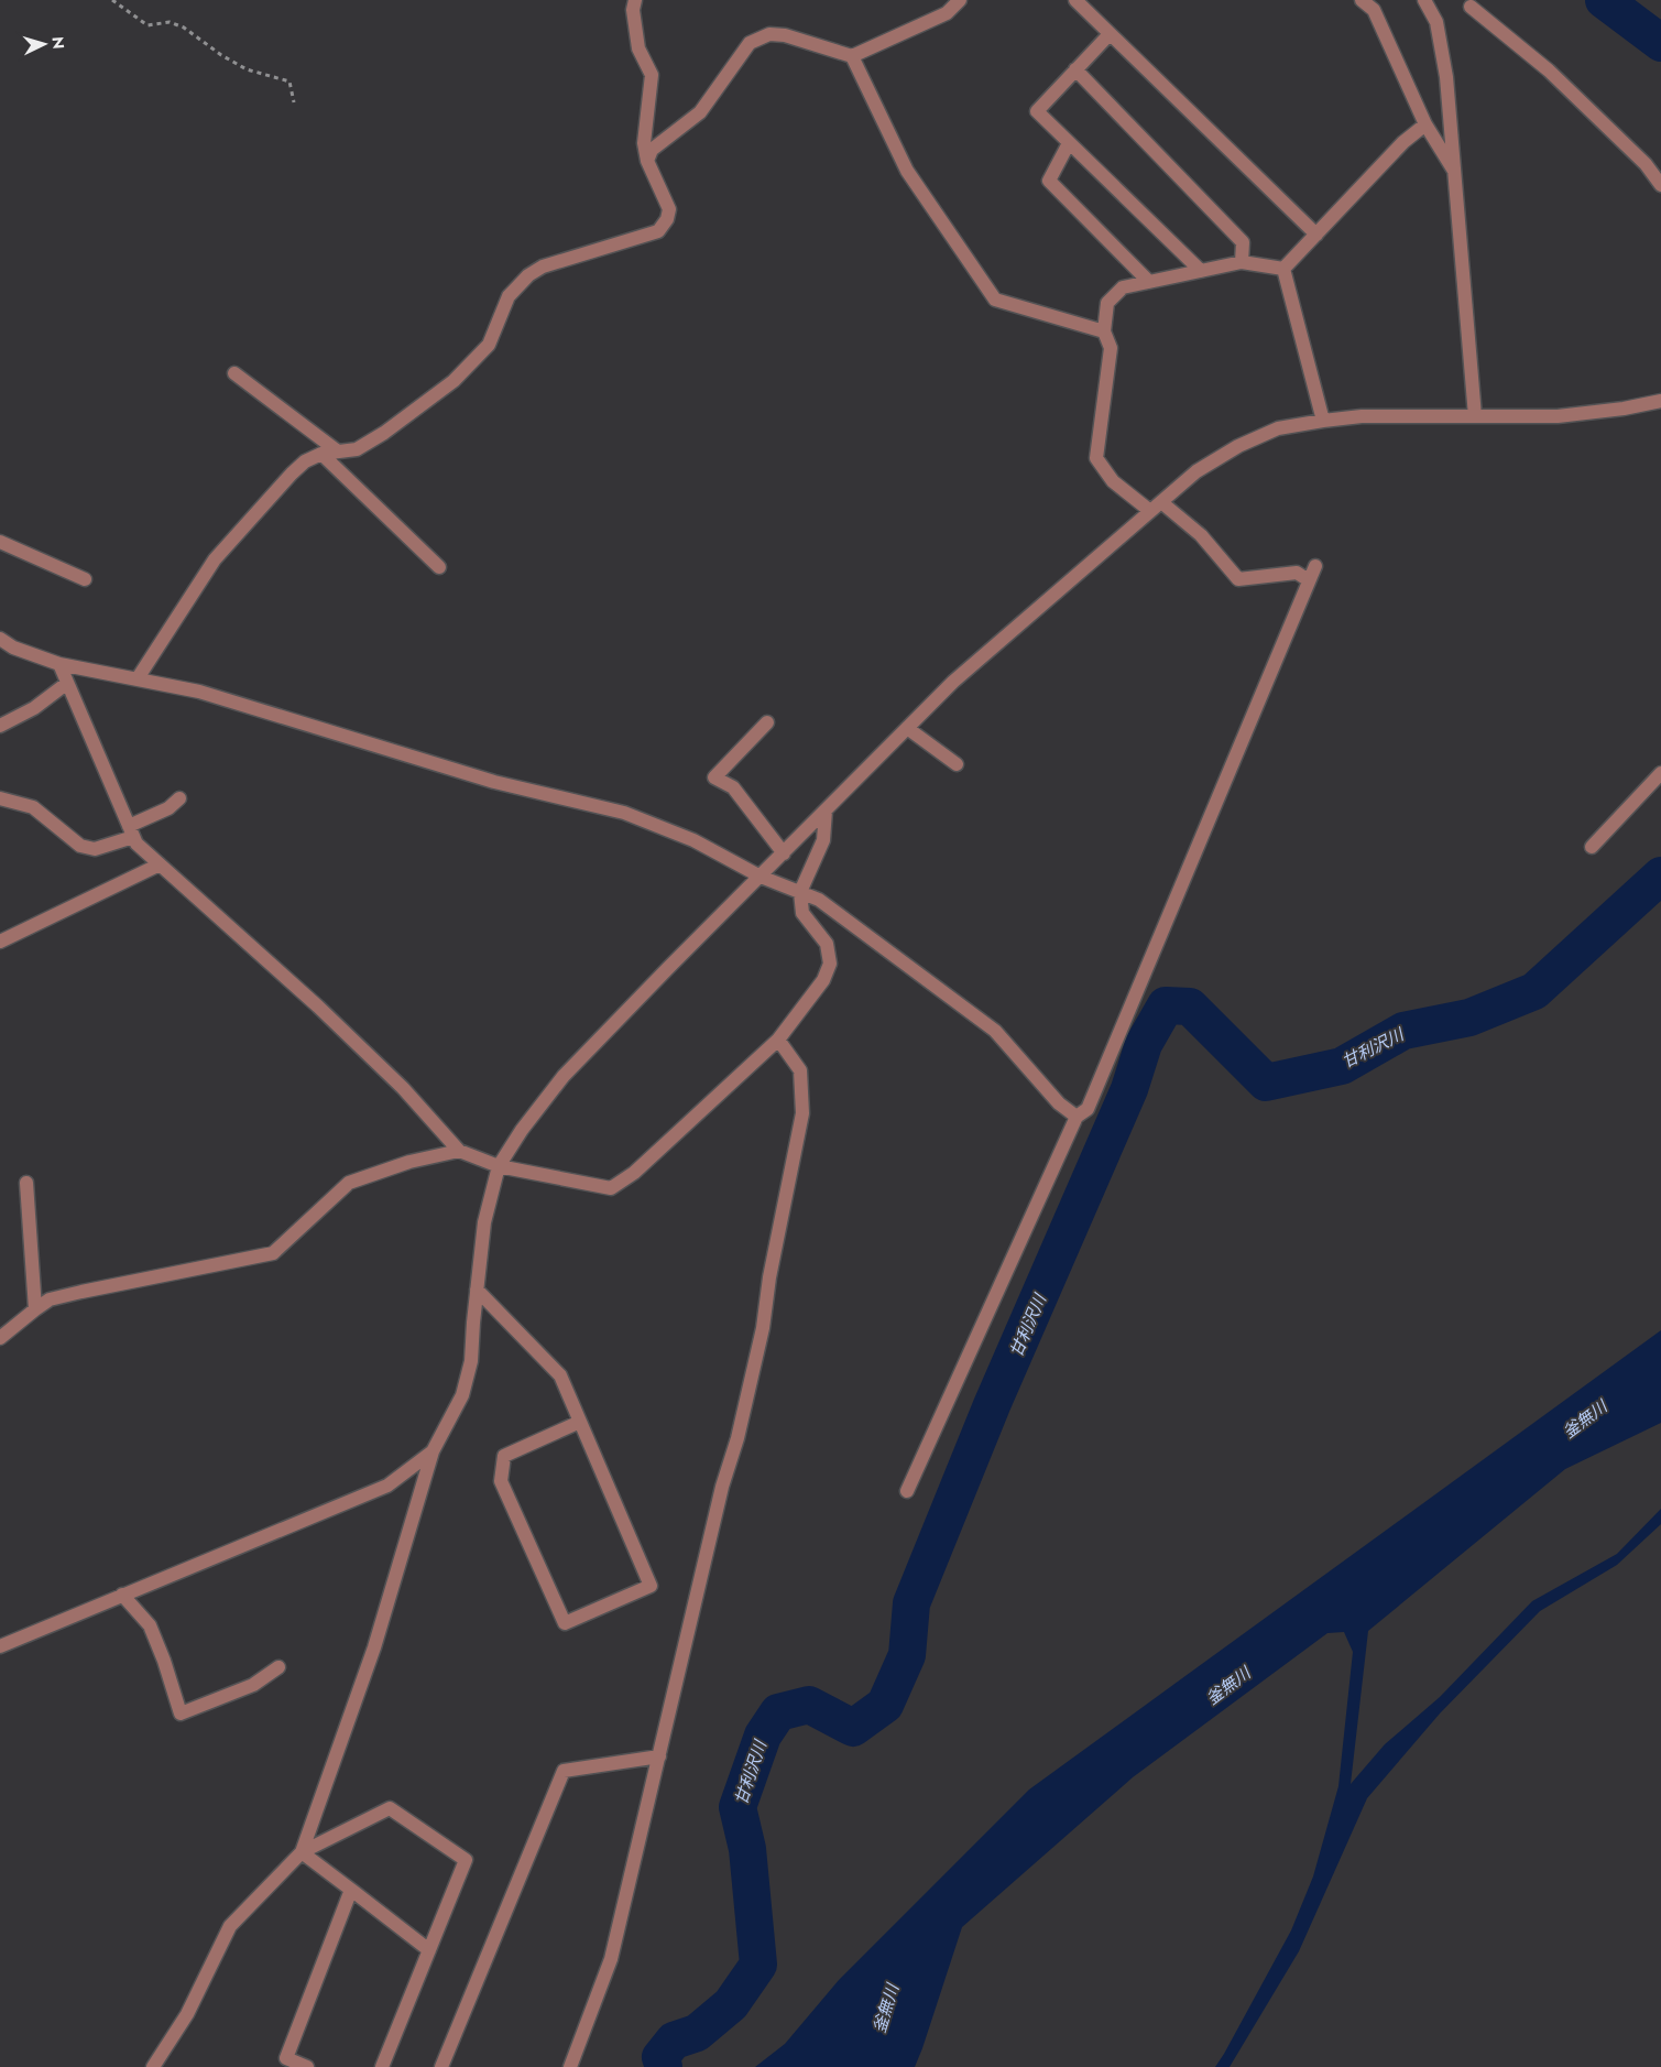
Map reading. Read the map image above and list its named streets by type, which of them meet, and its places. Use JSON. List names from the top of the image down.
{
  "water": ["甘利沢川", "釜無川"],
  "north": "right"
}
